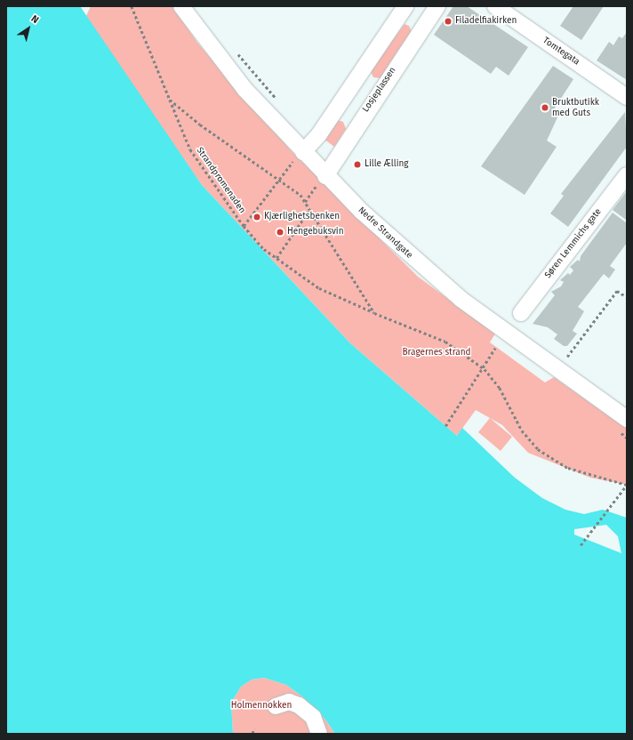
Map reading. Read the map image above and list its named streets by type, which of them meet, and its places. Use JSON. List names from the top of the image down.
{
  "streets": {
    "street": [
      "Tomtegata",
      "Losjeplassen",
      "Nedre Strandgate",
      "Søren Lemmichs gate"
    ],
    "path": ["Strandpromenaden"]
  },
  "crossings": [
    ["Losjeplassen", "Nedre Strandgate"]
  ],
  "parks": ["Bragernes strand", "Holmennokken"],
  "places": [
    "Filadelfiakirken",
    "Bruktbutikk med Guts",
    "Lille Ælling",
    "Kjærlighetsbenken",
    "Hengebuksvin"
  ],
  "north": "top right"
}
